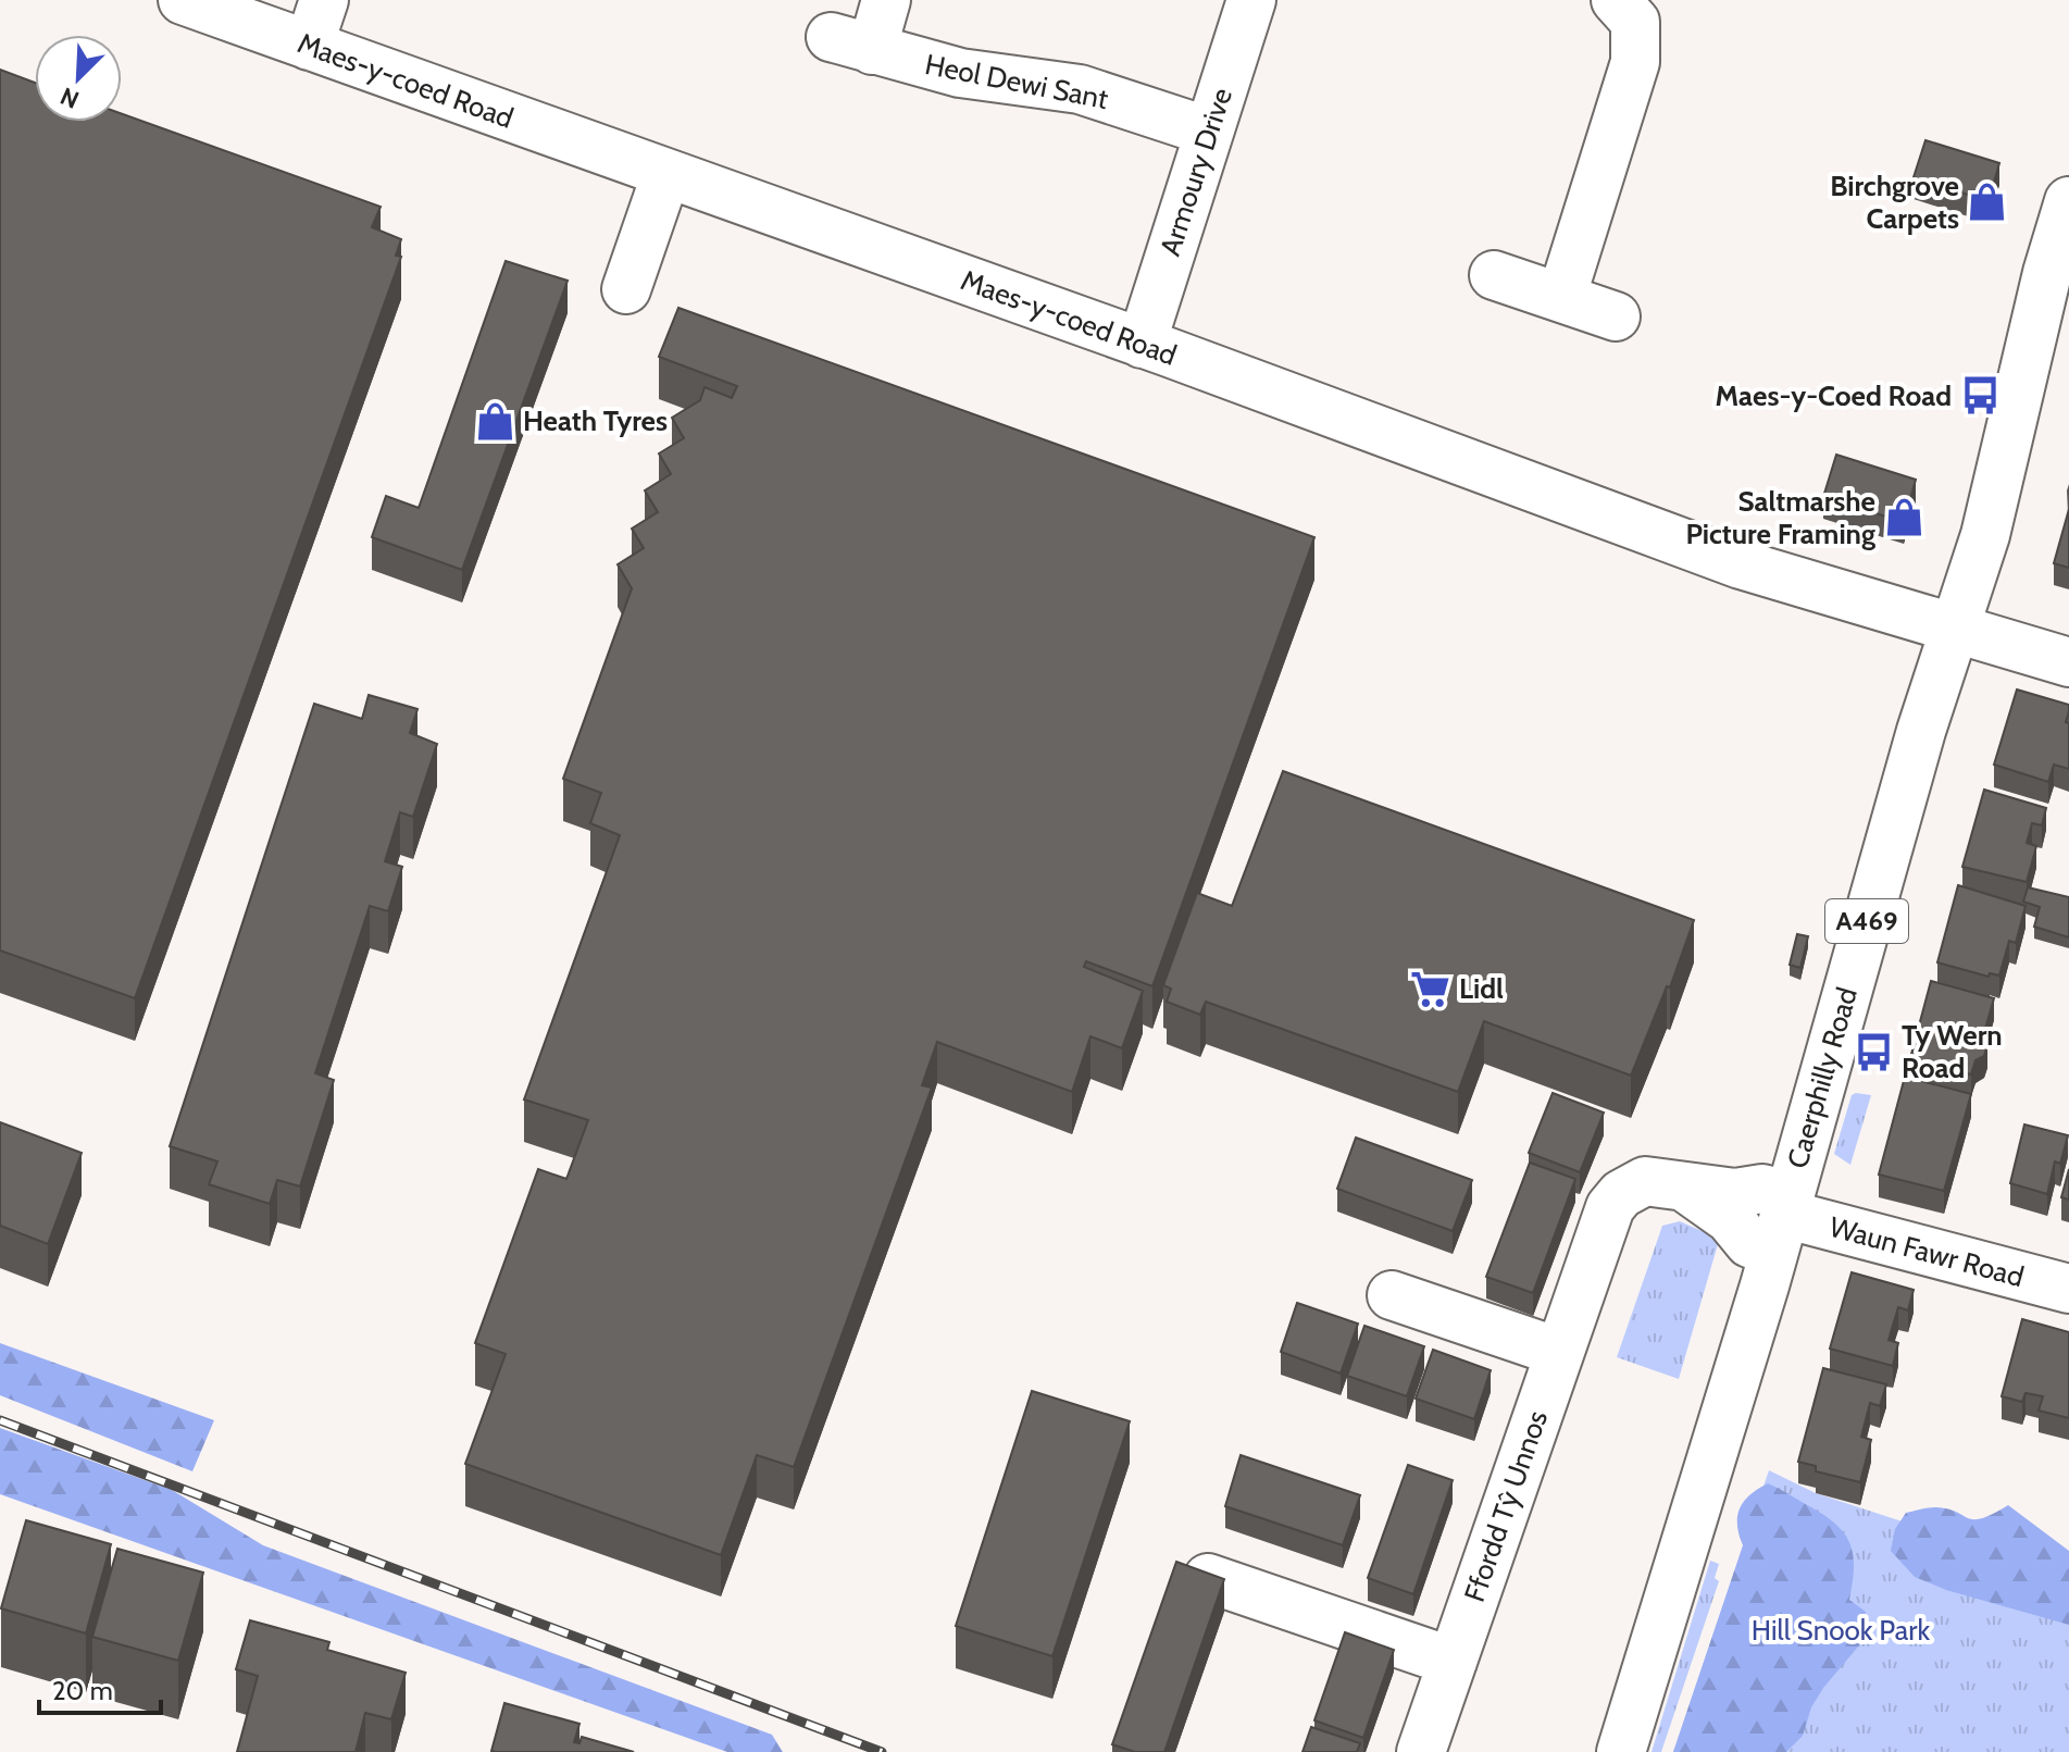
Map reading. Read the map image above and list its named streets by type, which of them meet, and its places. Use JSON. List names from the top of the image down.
{
  "streets": {
    "street": [
      "Maes-y-coed Road",
      "Heol Dewi Sant",
      "Armoury Drive",
      "A469",
      "Caerphilly Road",
      "Waun Fawr Road",
      "Ffordd Tŷ Unnos"
    ]
  },
  "crossings": [
    ["Maes-y-coed Road", "Armoury Drive"],
    ["Maes-y-coed Road", "Caerphilly Road"],
    ["Heol Dewi Sant", "Armoury Drive"],
    ["Caerphilly Road", "Waun Fawr Road"],
    ["Caerphilly Road", "Ffordd Tŷ Unnos"],
    ["Waun Fawr Road", "Ffordd Tŷ Unnos"]
  ],
  "parks": ["Hill Snook Park"],
  "places": {
    "shop": ["Birchgrove Carpets", "Heath Tyres", "Saltmarshe Picture Framing"],
    "bus stop": ["Maes-y-Coed Road", "Ty Wern Road"],
    "supermarket": ["Lidl"]
  },
  "scale_bar": "20 m",
  "north": "bottom left"
}
